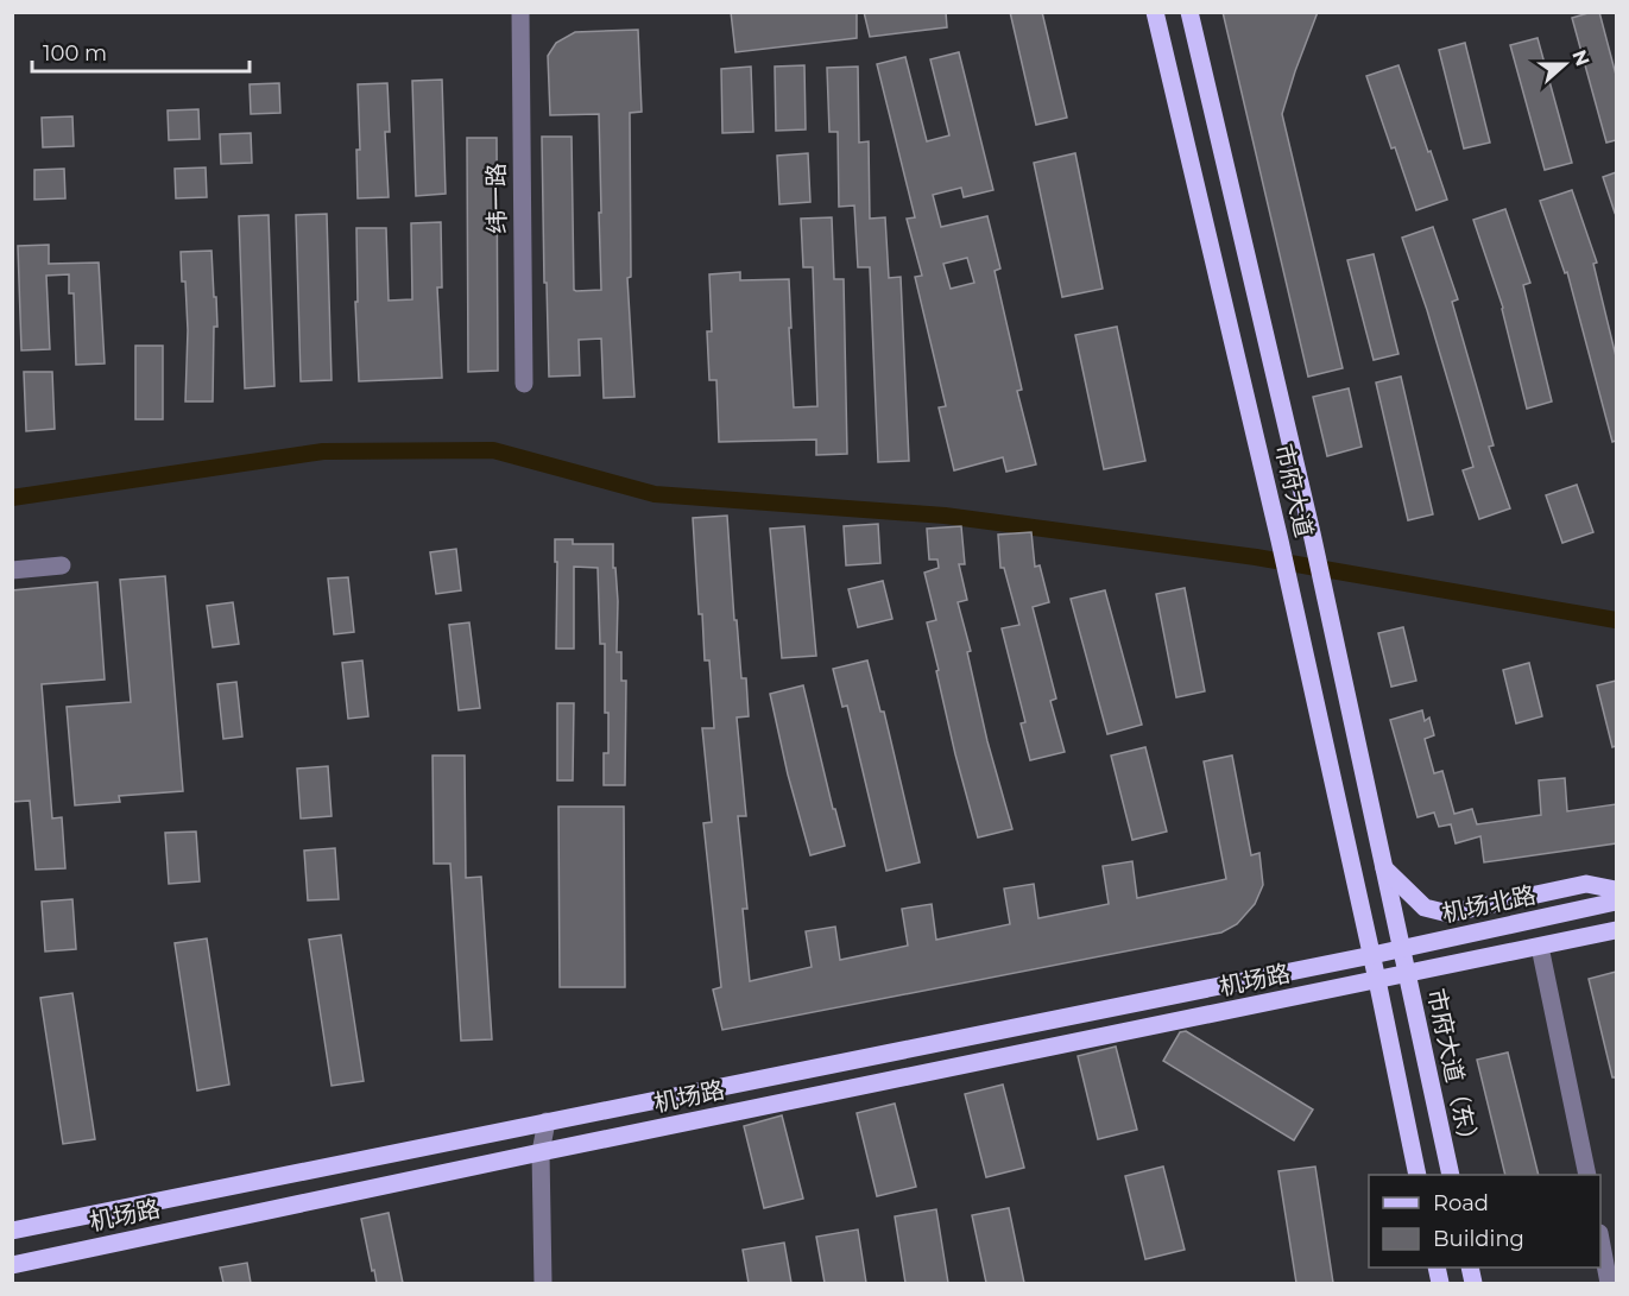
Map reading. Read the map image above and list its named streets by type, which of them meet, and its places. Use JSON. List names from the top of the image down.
{
  "streets": {
    "main road": [
      "市府大道",
      "机场北路",
      "机场路",
      "市府大道（东）"
    ],
    "street": ["纬一路"]
  },
  "crossings": [
    ["市府大道", "机场北路"],
    ["市府大道", "机场路"],
    ["市府大道", "市府大道（东）"],
    ["机场北路", "机场路"]
  ],
  "legend": ["Road", "Building"],
  "scale_bar": "100 m",
  "north": "right"
}
